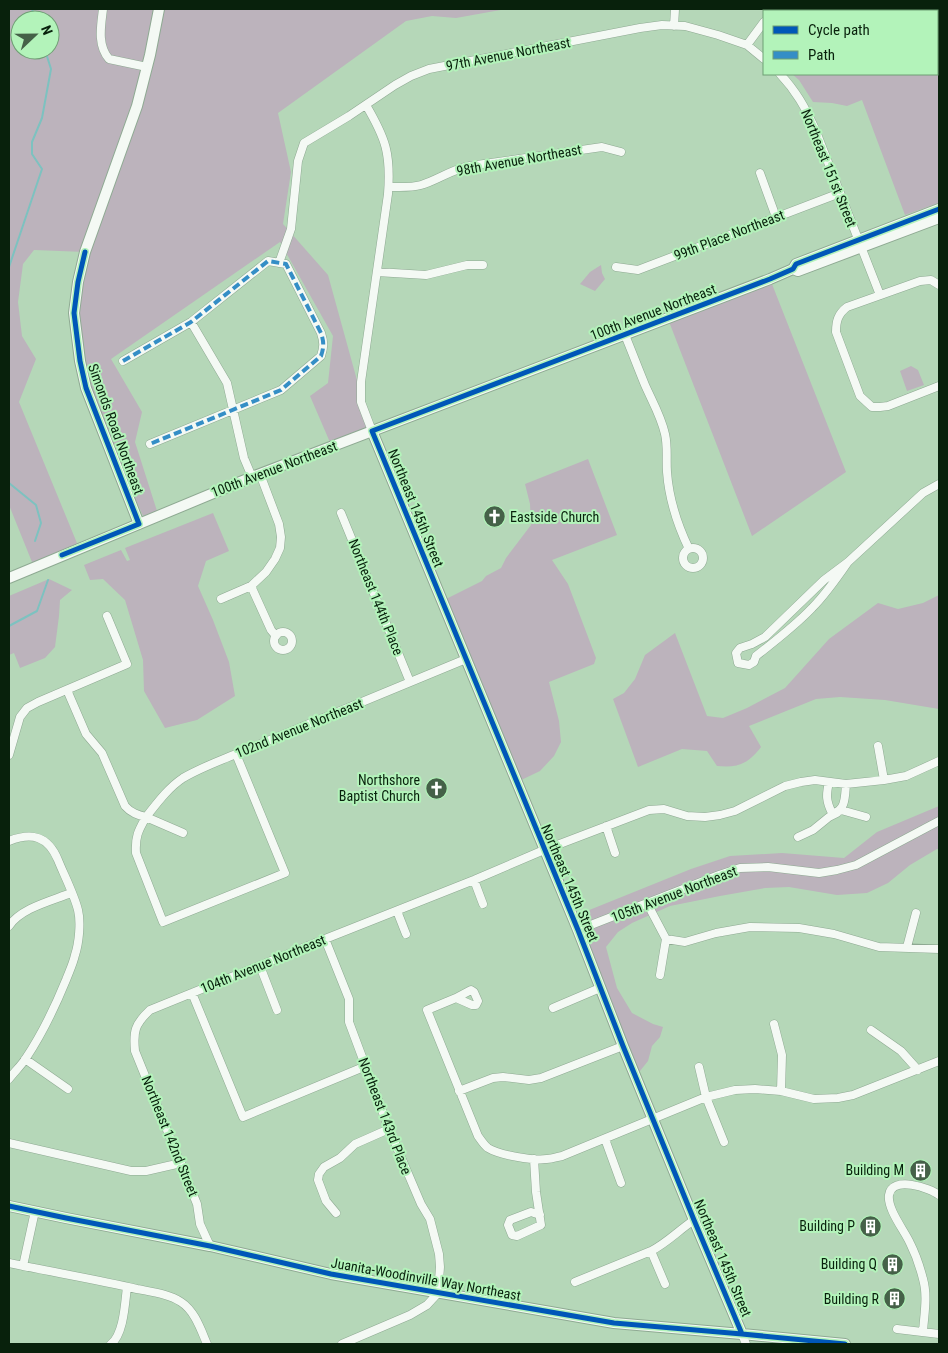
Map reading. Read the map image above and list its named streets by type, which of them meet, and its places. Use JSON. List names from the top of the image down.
{
  "streets": {
    "main road": [
      "100th Avenue Northeast",
      "Simonds Road Northeast",
      "Northeast 145th Street",
      "Juanita-Woodinville Way Northeast"
    ],
    "street": [
      "97th Avenue Northeast",
      "98th Avenue Northeast",
      "Northeast 151st Street",
      "99th Place Northeast",
      "Northeast 144th Place",
      "102nd Avenue Northeast",
      "105th Avenue Northeast",
      "104th Avenue Northeast",
      "Northeast 143rd Place",
      "Northeast 142nd Street"
    ]
  },
  "crossings": [
    ["97th Avenue Northeast", "Northeast 145th Street"],
    ["98th Avenue Northeast", "Northeast 145th Street"],
    ["Northeast 151st Street", "99th Place Northeast"],
    ["Northeast 151st Street", "100th Avenue Northeast"],
    ["100th Avenue Northeast", "Simonds Road Northeast"],
    ["100th Avenue Northeast", "Northeast 145th Street"],
    ["Northeast 145th Street", "102nd Avenue Northeast"],
    ["Northeast 145th Street", "105th Avenue Northeast"],
    ["Northeast 145th Street", "104th Avenue Northeast"],
    ["Northeast 145th Street", "Juanita-Woodinville Way Northeast"],
    ["Northeast 144th Place", "102nd Avenue Northeast"],
    ["104th Avenue Northeast", "Northeast 143rd Place"],
    ["104th Avenue Northeast", "Northeast 142nd Street"],
    ["Northeast 143rd Place", "Juanita-Woodinville Way Northeast"],
    ["Northeast 142nd Street", "Juanita-Woodinville Way Northeast"]
  ],
  "places": {
    "church": ["Eastside Church", "Northshore Baptist Church"],
    "building": [
      "Building M",
      "Building P",
      "Building Q",
      "Building R"
    ]
  },
  "legend": ["Cycle path", "Path"],
  "north": "right"
}
